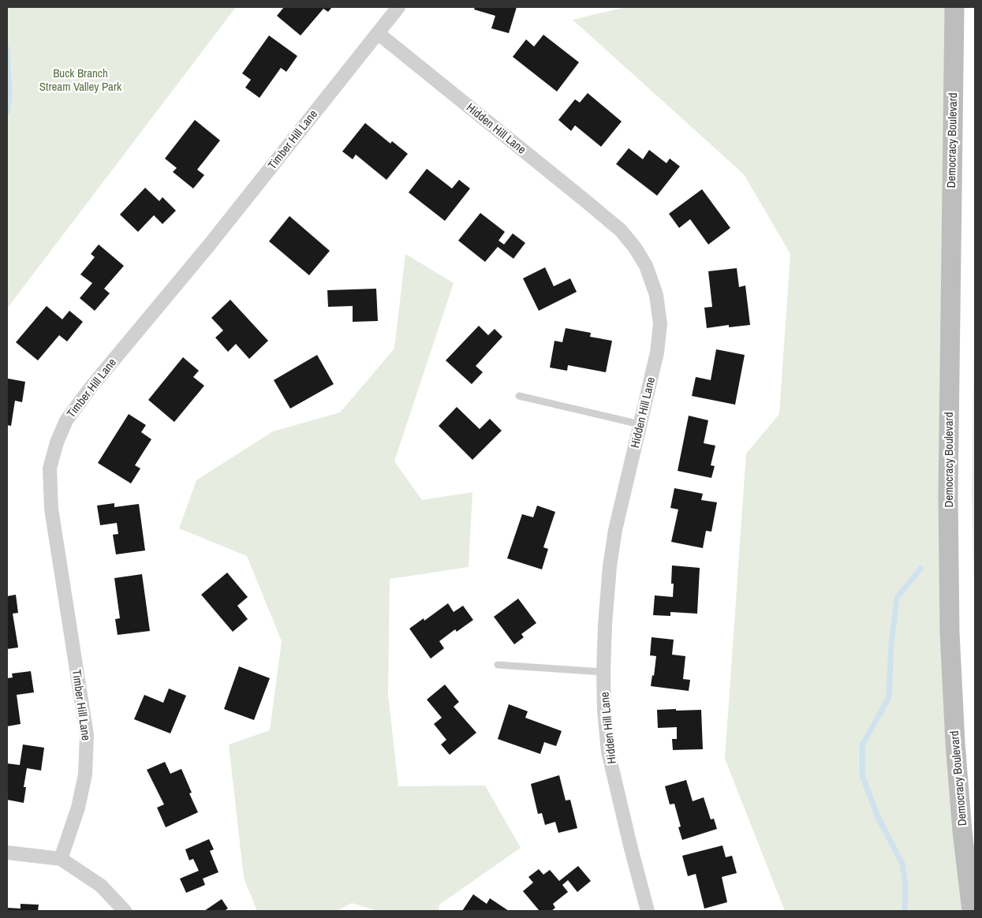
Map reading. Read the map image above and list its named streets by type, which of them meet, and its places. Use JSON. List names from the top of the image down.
{
  "streets": {
    "main road": ["Democracy Boulevard"],
    "street": ["Hidden Hill Lane", "Timber Hill Lane"]
  },
  "crossings": [
    ["Hidden Hill Lane", "Timber Hill Lane"]
  ],
  "parks": ["Buck Branch Stream Valley Park"]
}
